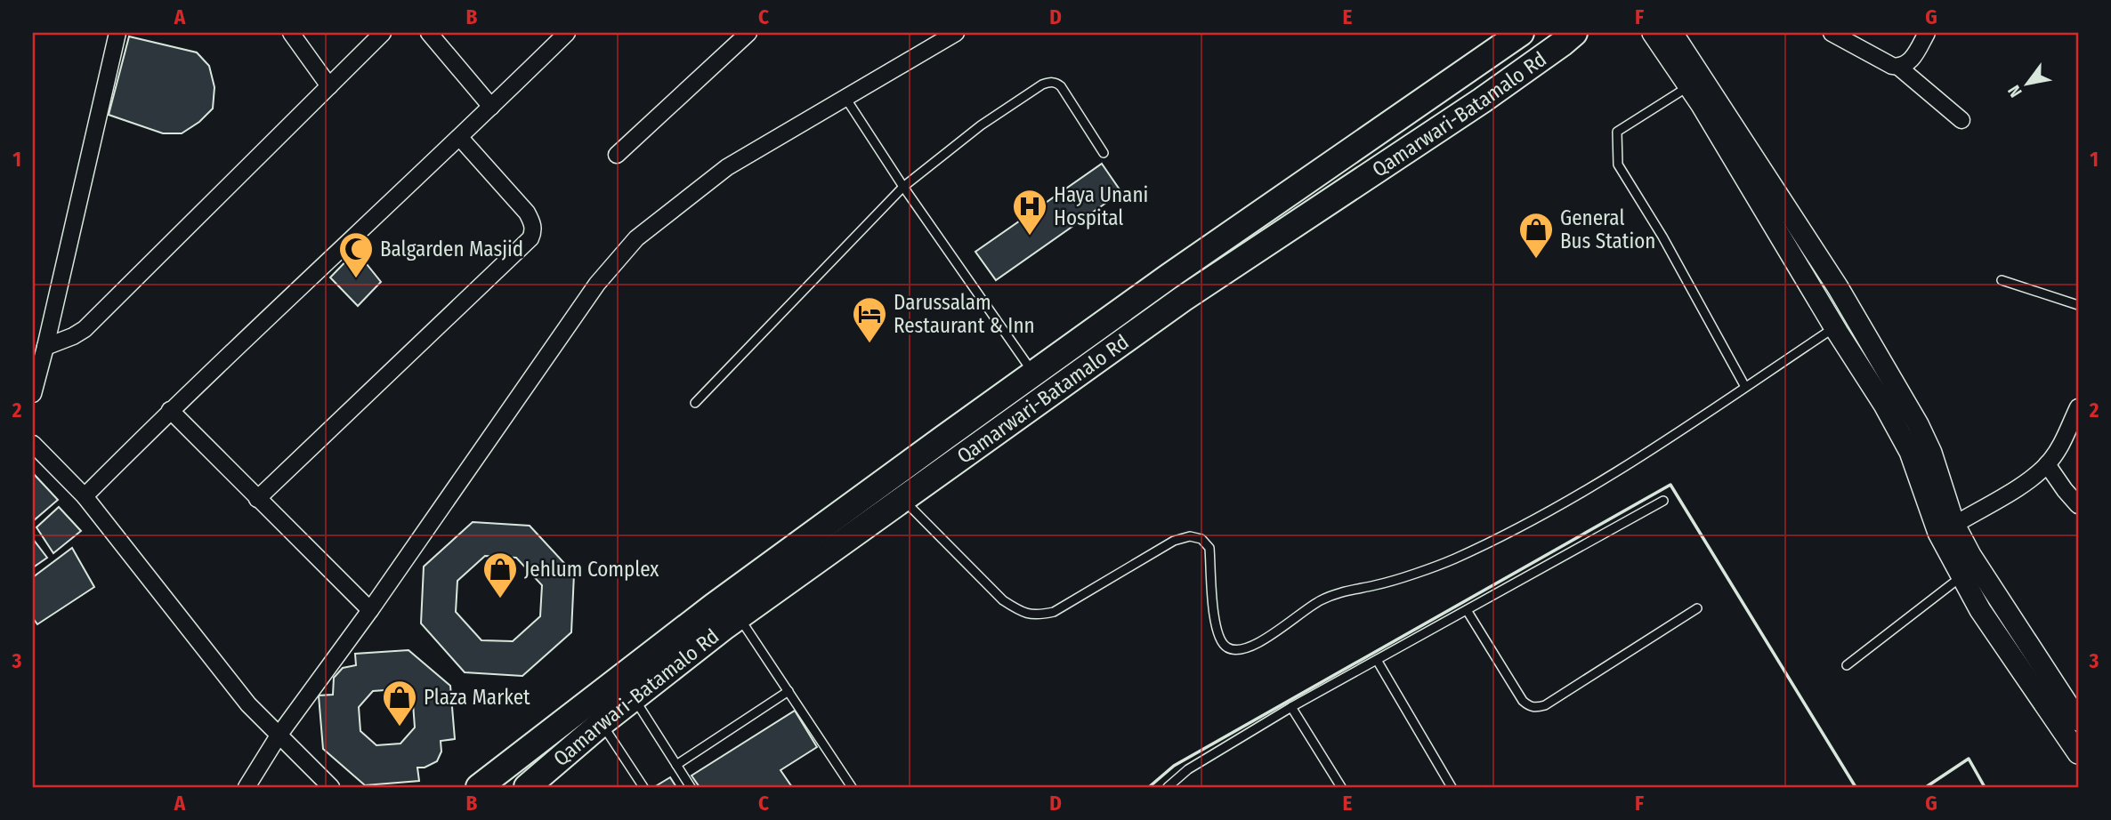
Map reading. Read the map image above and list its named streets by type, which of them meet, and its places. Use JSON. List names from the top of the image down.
{
  "streets": {
    "main road": ["Qamarwari-Batamalo Rd"]
  },
  "places": {
    "hospital": ["Haya Unani Hospital"],
    "shop": ["General Bus Station", "Jehlum Complex", "Plaza Market"],
    "mosque": ["Balgarden Masjid"],
    "hotel": ["Darussalam Restaurant & Inn"]
  },
  "north": "bottom left",
  "grid": {
    "columns": [
      "A",
      "B",
      "C",
      "D",
      "E",
      "F",
      "G"
    ],
    "rows": ["1", "2", "3"]
  }
}
